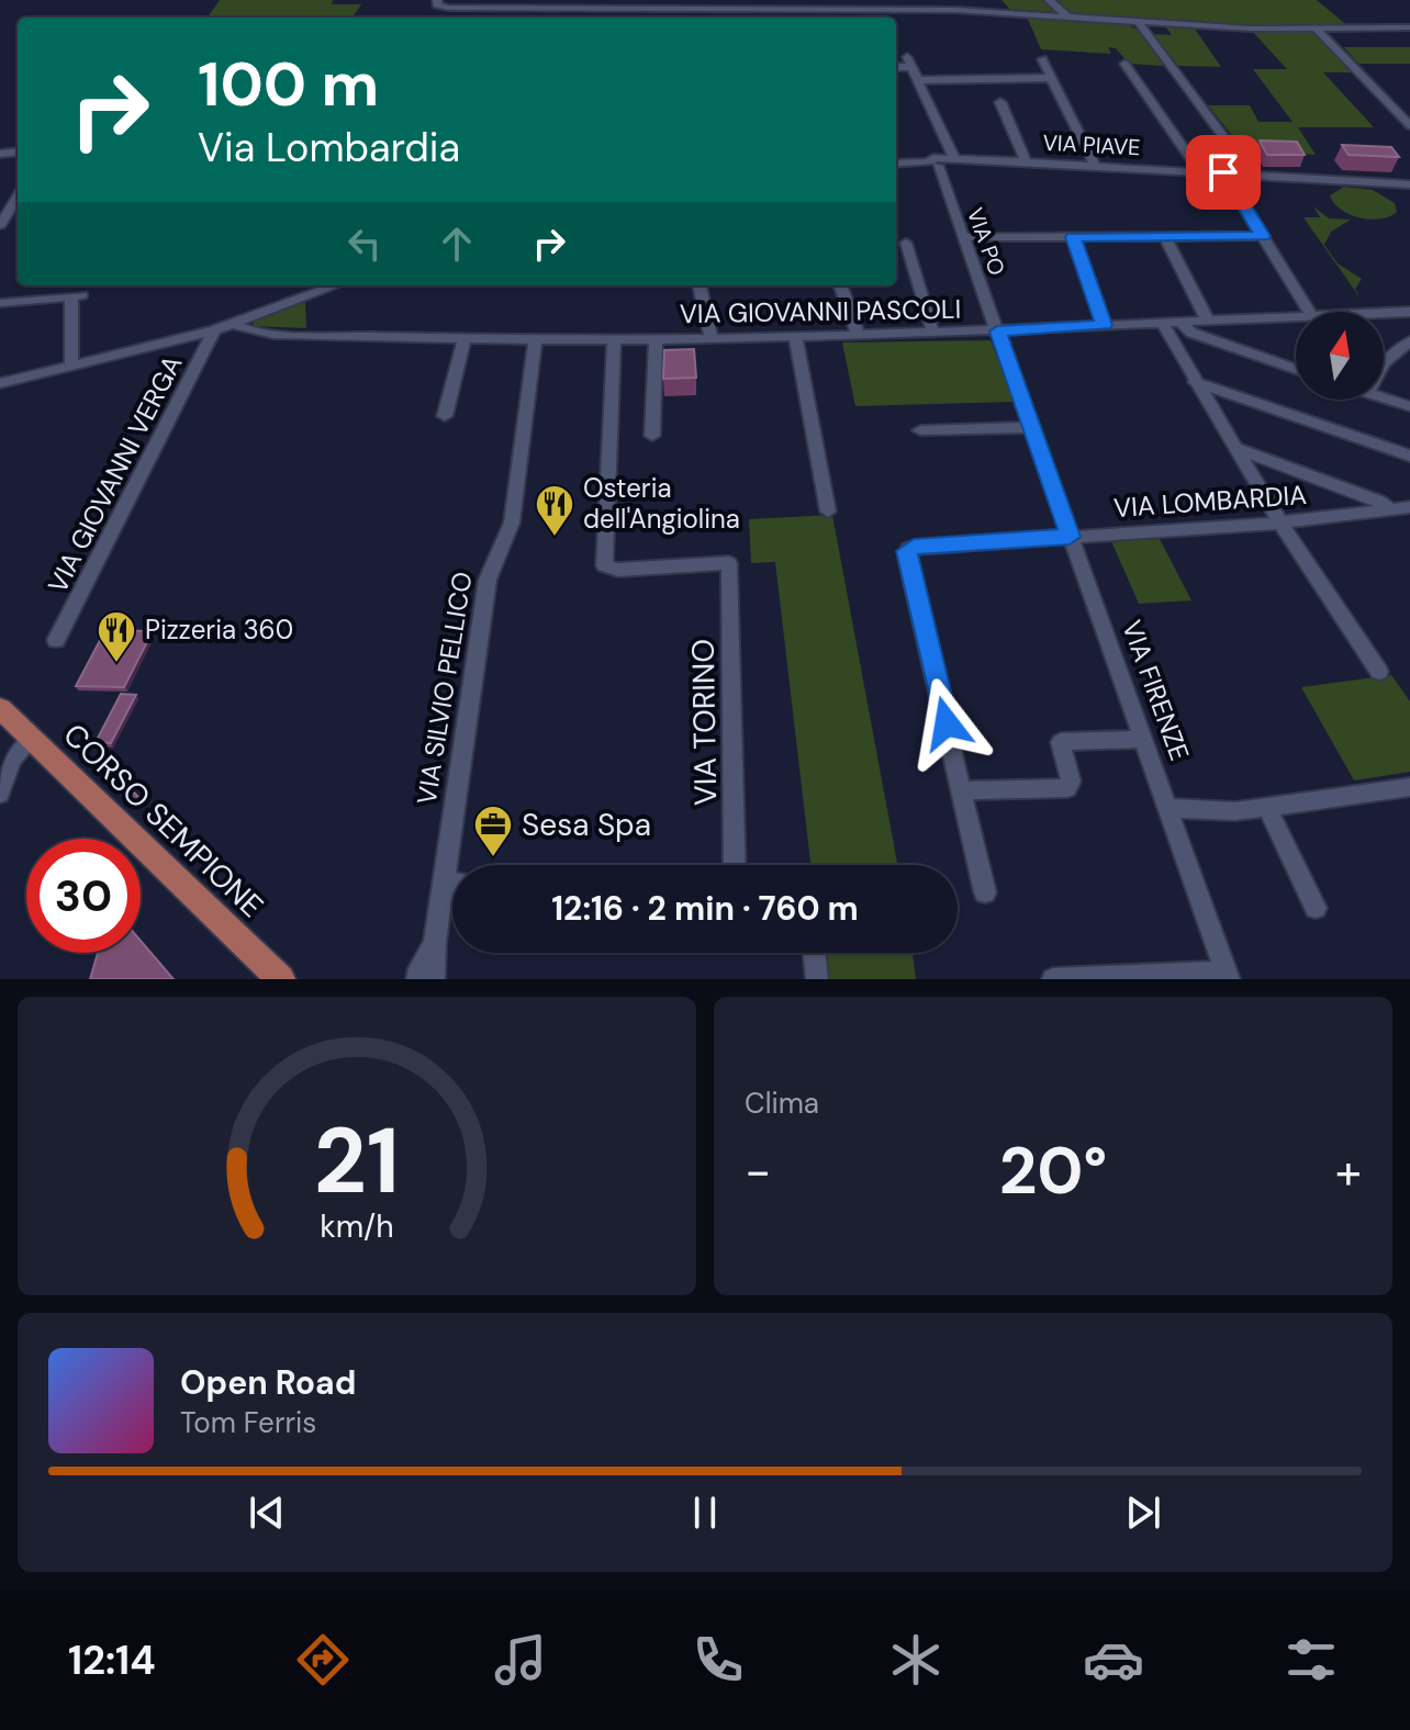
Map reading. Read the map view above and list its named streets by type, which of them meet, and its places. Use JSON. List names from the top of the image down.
{
  "streets": {
    "main road": ["CORSO SEMPIONE"],
    "street": [
      "VIA PIAVE",
      "VIA PO",
      "VIA GIOVANNI PASCOLI",
      "VIA GIOVANNI VERGA",
      "VIA LOMBARDIA",
      "VIA SILVIO PELLICO",
      "VIA FIRENZE",
      "VIA TORINO"
    ]
  },
  "crossings": [
    ["VIA PIAVE", "VIA PO"],
    ["VIA PO", "VIA GIOVANNI PASCOLI"],
    ["VIA PO", "VIA FIRENZE"],
    ["VIA GIOVANNI PASCOLI", "VIA SILVIO PELLICO"],
    ["VIA GIOVANNI PASCOLI", "VIA FIRENZE"],
    ["VIA GIOVANNI PASCOLI", "VIA TORINO"],
    ["VIA LOMBARDIA", "VIA FIRENZE"]
  ],
  "places": {
    "restaurant": ["Osteria dell'Angiolina", "Pizzeria 360"],
    "office": ["Sesa Spa"]
  },
  "north": "top",
  "page": {
    "turn": ["100 m", "Via Lombardia"],
    "limit": "30",
    "trip": "12:16 · 2 min · 760 m",
    "tile": "Clima",
    "heat": ["−", "20°", "+"],
    "song": ["Open Road", "Tom Ferris"],
    "tabs": "12:14",
    "gauge": ["21", "km/h"]
  }
}
